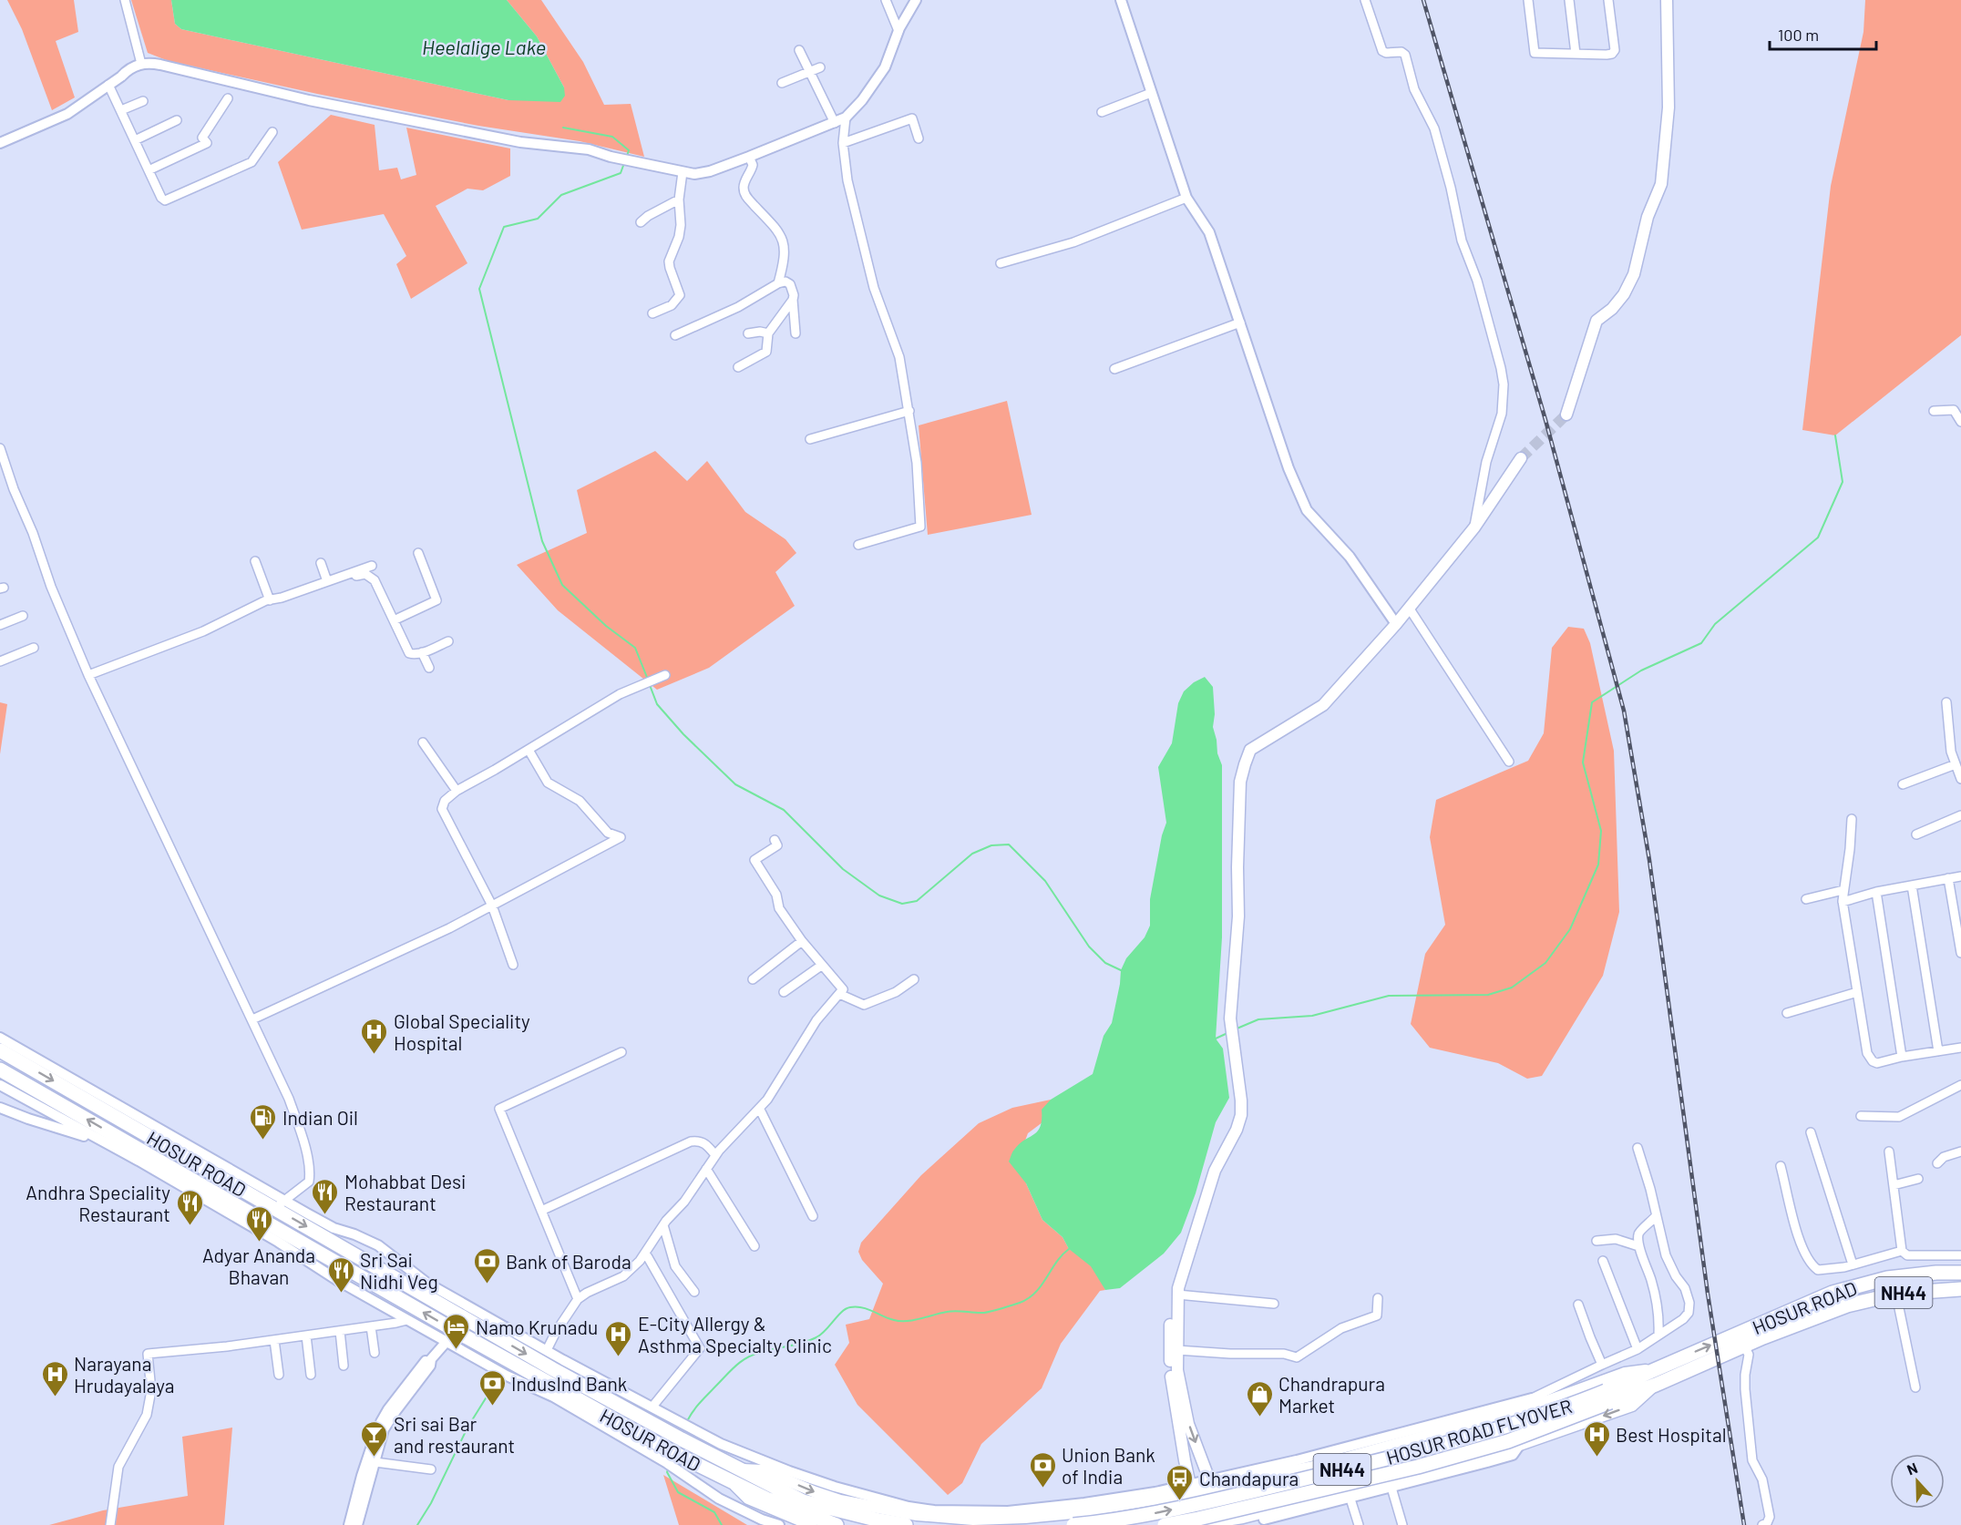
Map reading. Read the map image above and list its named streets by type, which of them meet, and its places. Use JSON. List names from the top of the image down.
{
  "streets": {
    "highway": ["HOSUR ROAD", "NH44", "HOSUR ROAD FLYOVER"]
  },
  "crossings": [
    ["HOSUR ROAD", "HOSUR ROAD FLYOVER"]
  ],
  "water": ["Heelalige Lake"],
  "places": {
    "hospital": [
      "Global Speciality Hospital",
      "E-City Allergy & Asthma Specialty Clinic",
      "Narayana Hrudayalaya",
      "Best Hospital"
    ],
    "fuel station": ["Indian Oil"],
    "restaurant": [
      "Mohabbat Desi Restaurant",
      "Andhra Speciality Restaurant",
      "Adyar Ananda Bhavan",
      "Sri Sai Nidhi Veg"
    ],
    "bank": ["Bank of Baroda", "IndusInd Bank", "Union Bank of India"],
    "hotel": ["Namo Krunadu"],
    "shop": ["Chandrapura Market"],
    "bar": ["Sri sai Bar and restaurant"],
    "bus stop": ["Chandapura"]
  },
  "scale_bar": "100 m",
  "north": "top"
}
